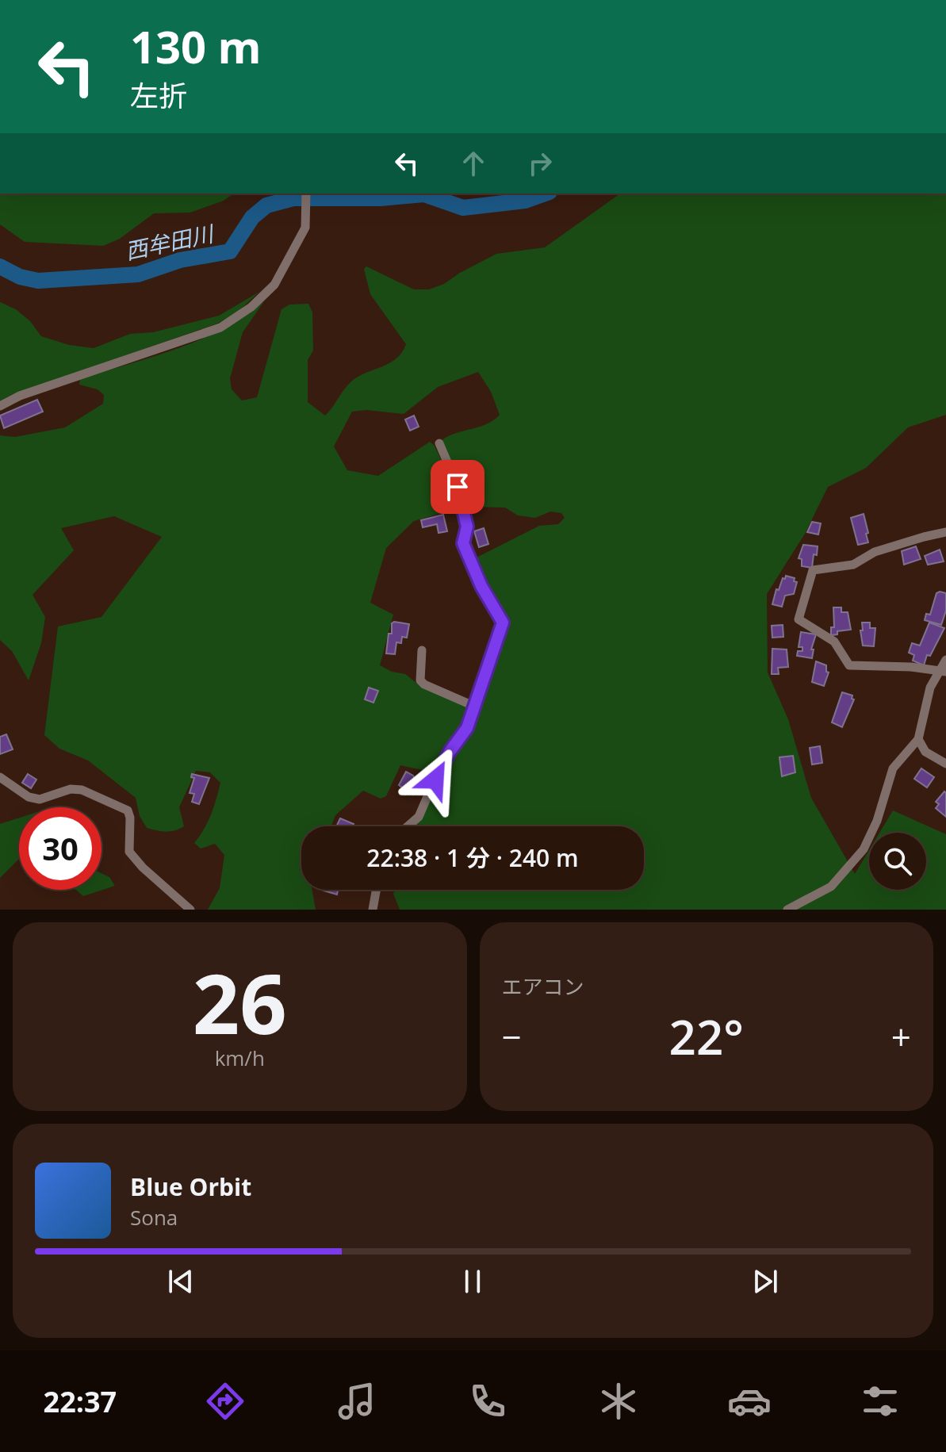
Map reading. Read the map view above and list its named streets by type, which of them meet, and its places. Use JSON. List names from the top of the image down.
{
  "water": ["西牟田川"],
  "page": {
    "turn": ["130 m", "左折"],
    "limit": "30",
    "trip": "22:38 · 1 分 · 240 m",
    "tile": [
      ["26", "km/h"],
      "エアコン"
    ],
    "heat": ["−", "22°", "+"],
    "song": ["Blue Orbit", "Sona"],
    "tabs": "22:37"
  }
}
